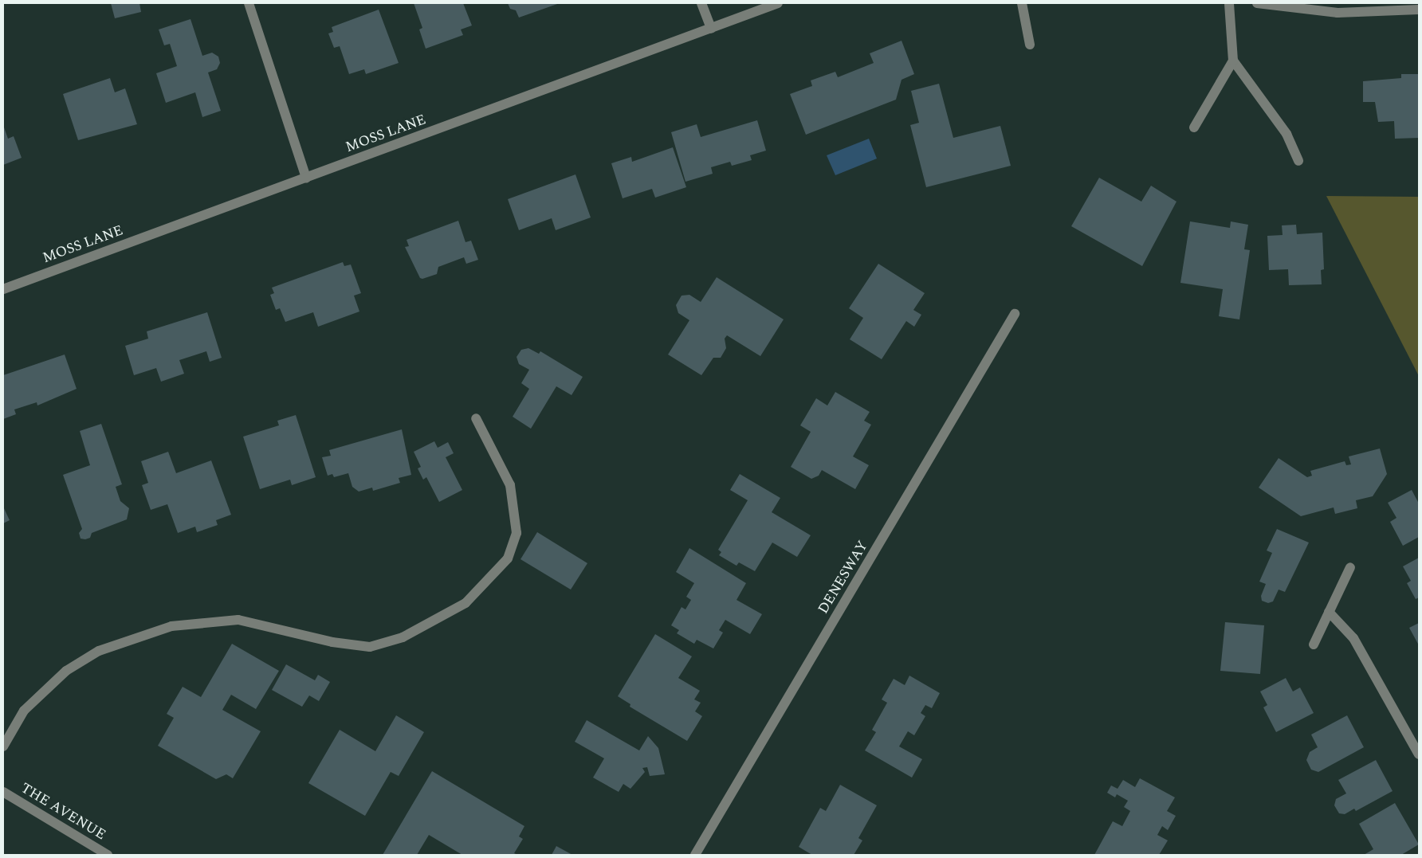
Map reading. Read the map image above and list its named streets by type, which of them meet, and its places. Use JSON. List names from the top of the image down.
{
  "streets": {
    "street": ["MOSS LANE", "DENESWAY", "THE AVENUE"]
  }
}
